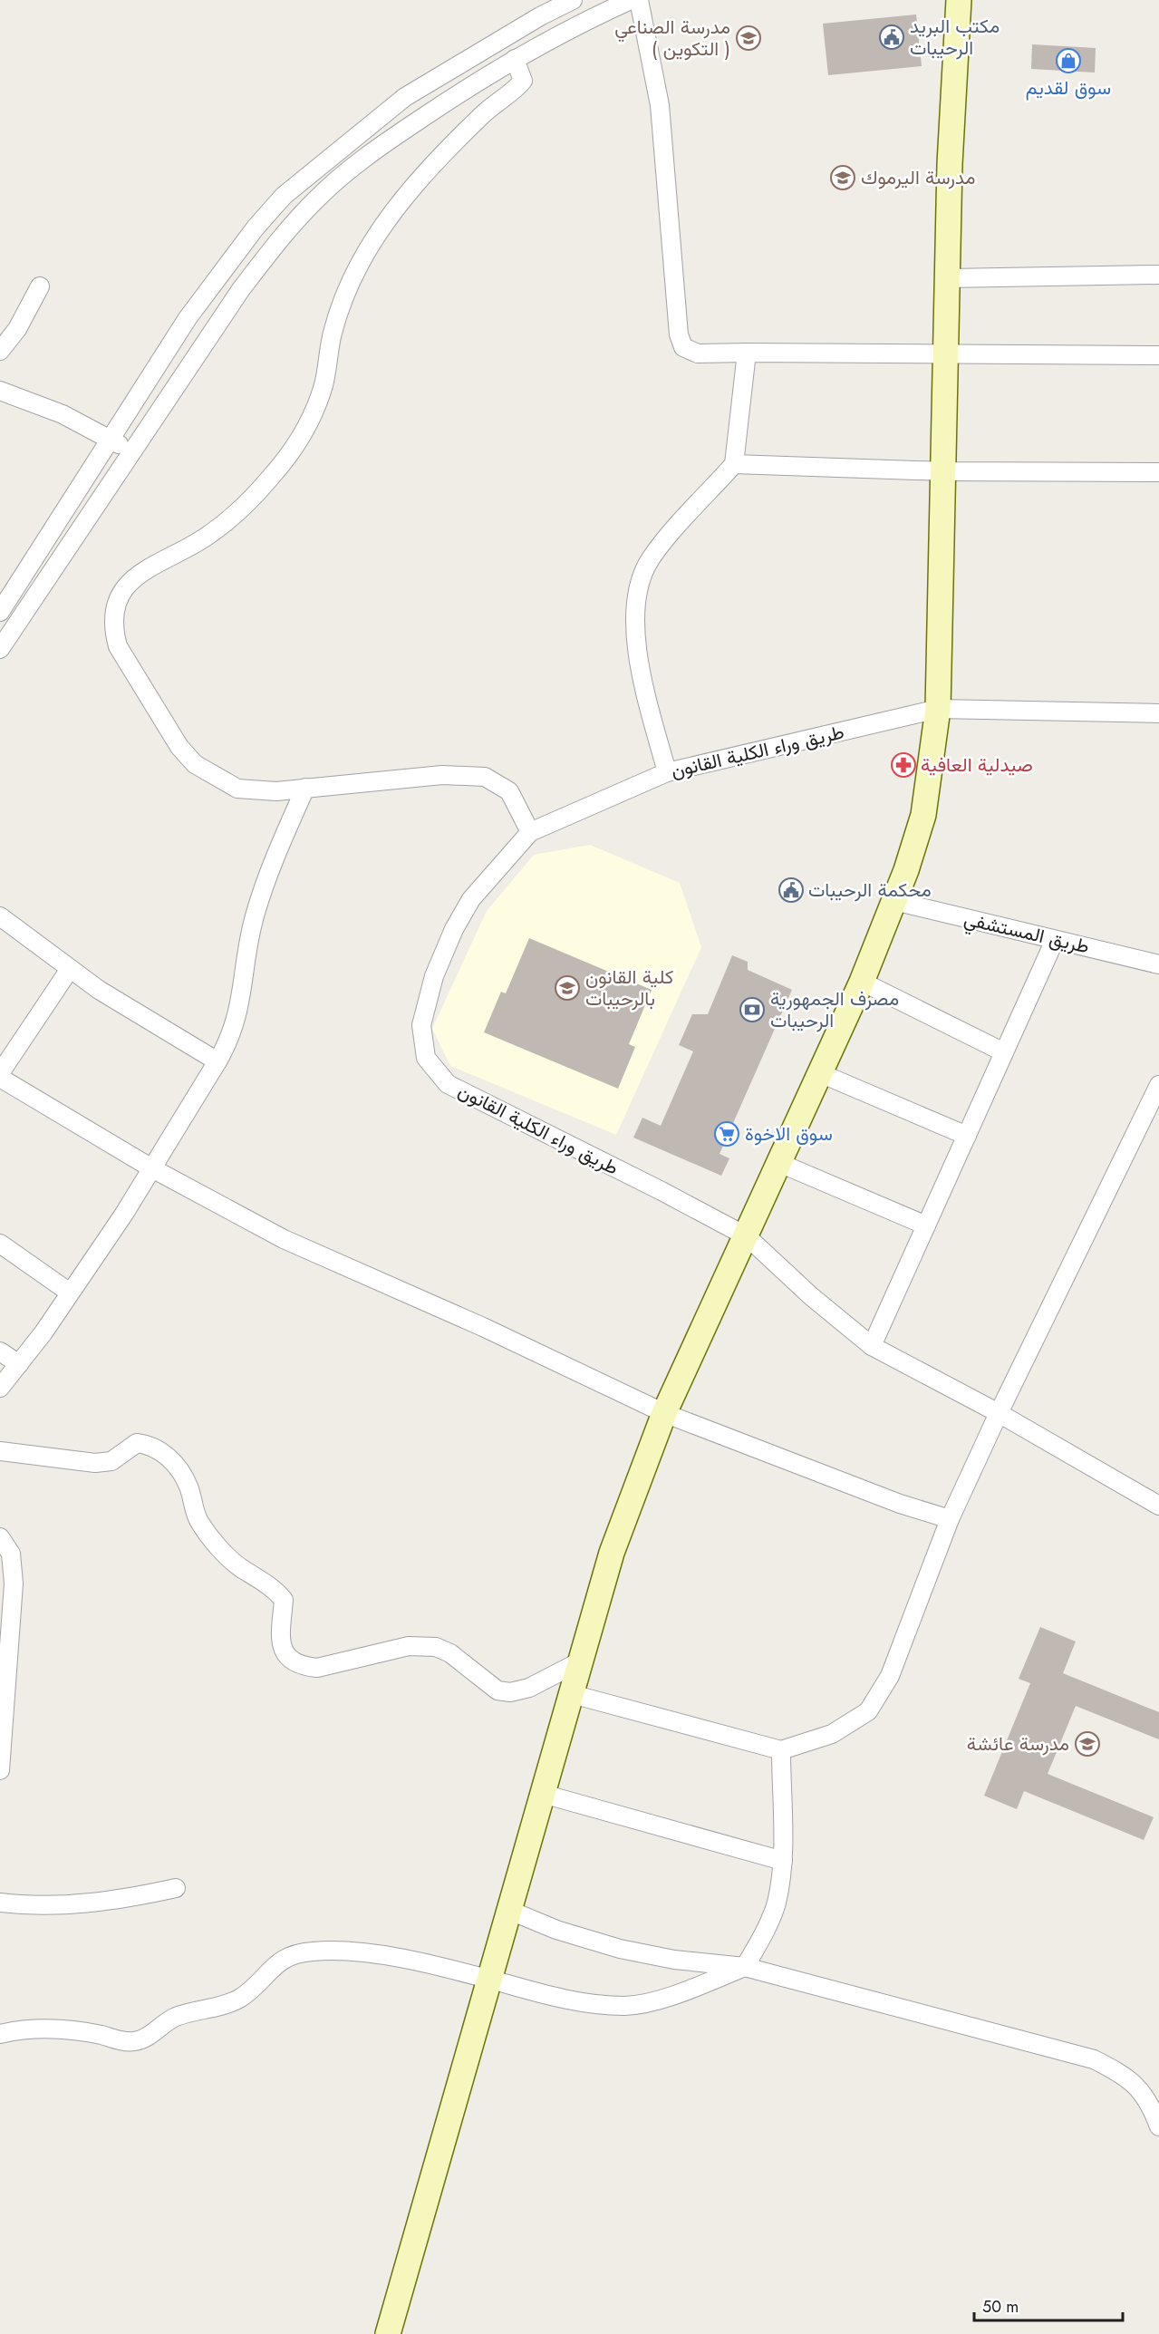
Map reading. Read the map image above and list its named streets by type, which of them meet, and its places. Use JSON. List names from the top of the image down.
{
  "streets": {
    "street": ["طريق وراء الكلية القانون", "طريق المستشفي"]
  },
  "places": {
    "public building": ["مكتب البريد الرحيبات", "محكمة الرحيبات"],
    "school or university": [
      "مدرسة الصناعي ( التكوين )",
      "مدرسة اليرموك",
      "كلية القانون بالرحيبات",
      "مدرسة عائشة"
    ],
    "shop": ["سوق لقديم"],
    "pharmacy": ["صيدلية العافية"],
    "bank": ["مصرف الجمهورية الرحيبات"],
    "supermarket": ["سوق الاخوة"]
  },
  "scale_bar": "50 m"
}
